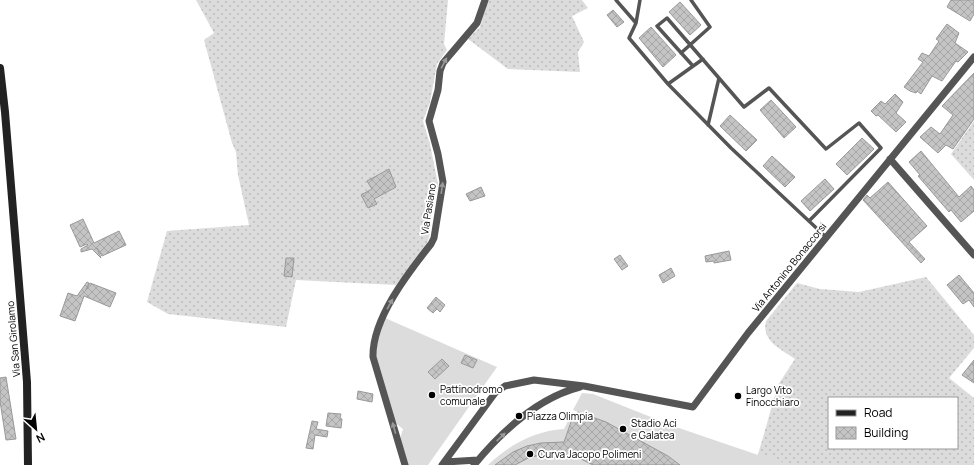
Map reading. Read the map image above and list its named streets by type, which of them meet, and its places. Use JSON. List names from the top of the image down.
{
  "streets": {
    "street": ["Via Pasiano", "Via Antonino Bonaccorsi", "Via San Girolamo"]
  },
  "one_way": ["Via Pasiano"],
  "places": [
    "Pattinodromo comunale",
    "Largo Vito Finocchiaro",
    "Piazza Olimpia",
    "Stadio Aci e Galatea",
    "Curva Jacopo Polimeni"
  ],
  "legend": ["Road", "Building"],
  "north": "bottom right"
}
